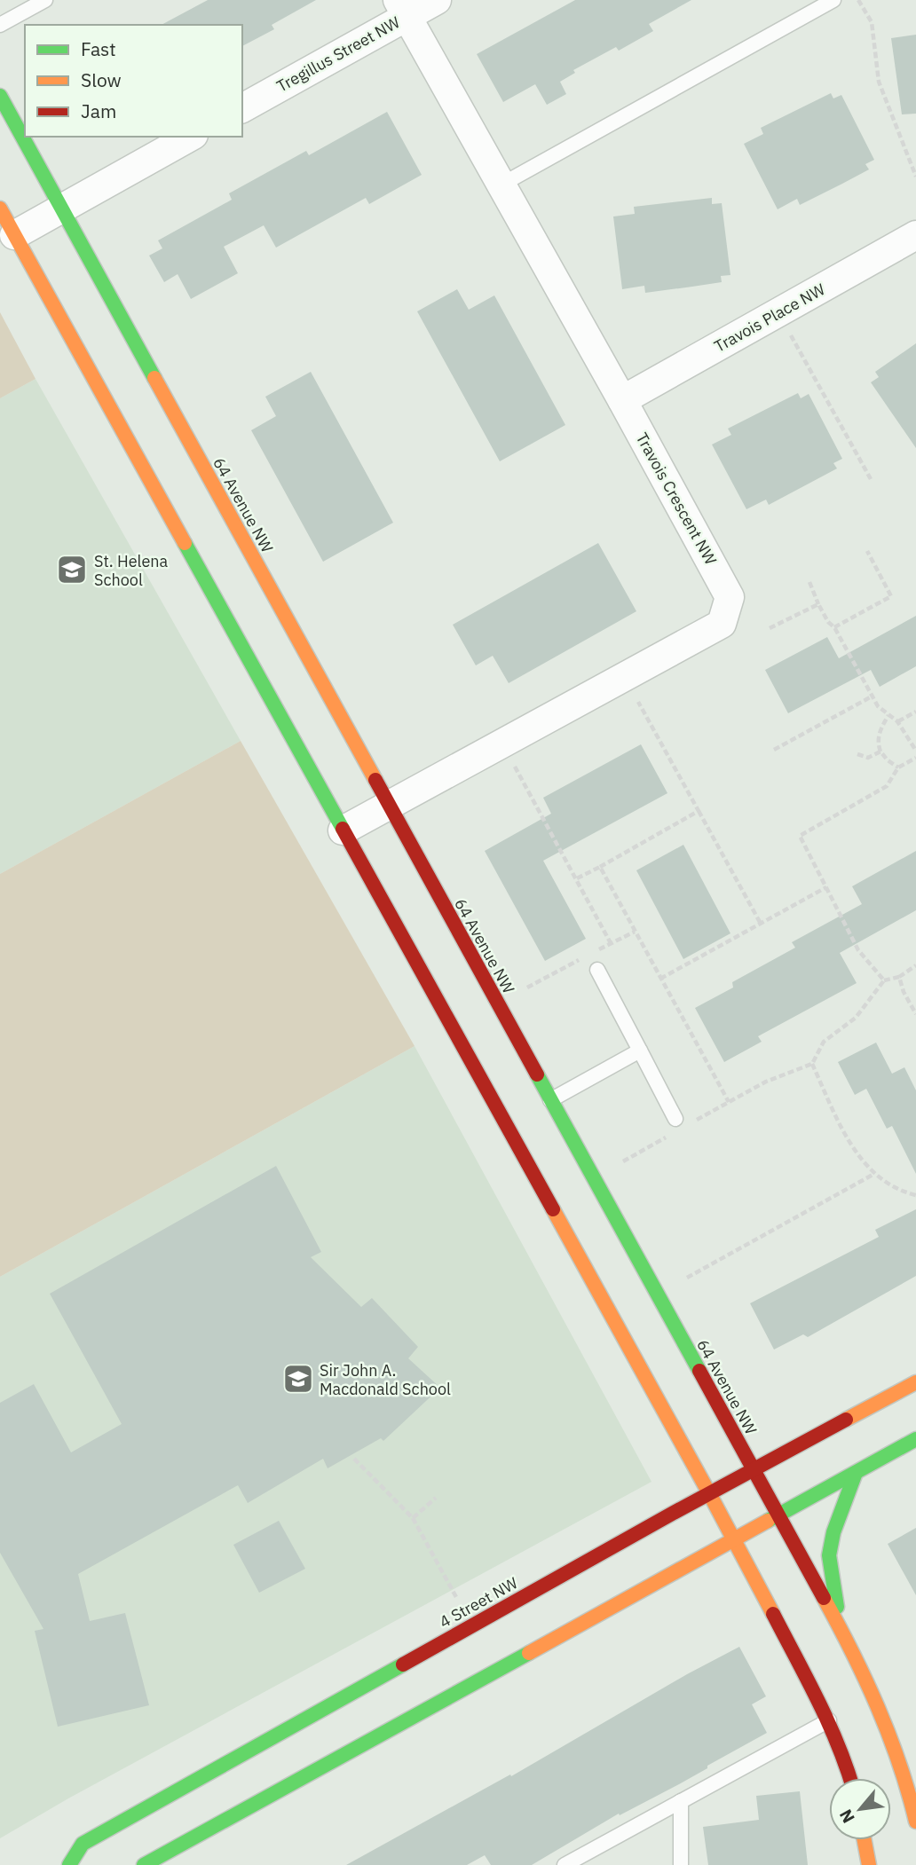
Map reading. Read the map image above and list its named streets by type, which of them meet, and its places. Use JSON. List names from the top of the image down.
{
  "streets": {
    "main road": ["64 Avenue NW", "4 Street NW"],
    "street": ["Tregillus Street NW", "Travois Place NW", "Travois Crescent NW"]
  },
  "crossings": [
    ["Tregillus Street NW", "Travois Crescent NW"],
    ["Travois Place NW", "Travois Crescent NW"],
    ["Travois Crescent NW", "64 Avenue NW"],
    ["64 Avenue NW", "4 Street NW"]
  ],
  "places": {
    "school or university": ["St. Helena School", "Sir John A. Macdonald School"]
  },
  "legend": ["Fast", "Slow", "Jam"],
  "north": "bottom left"
}
